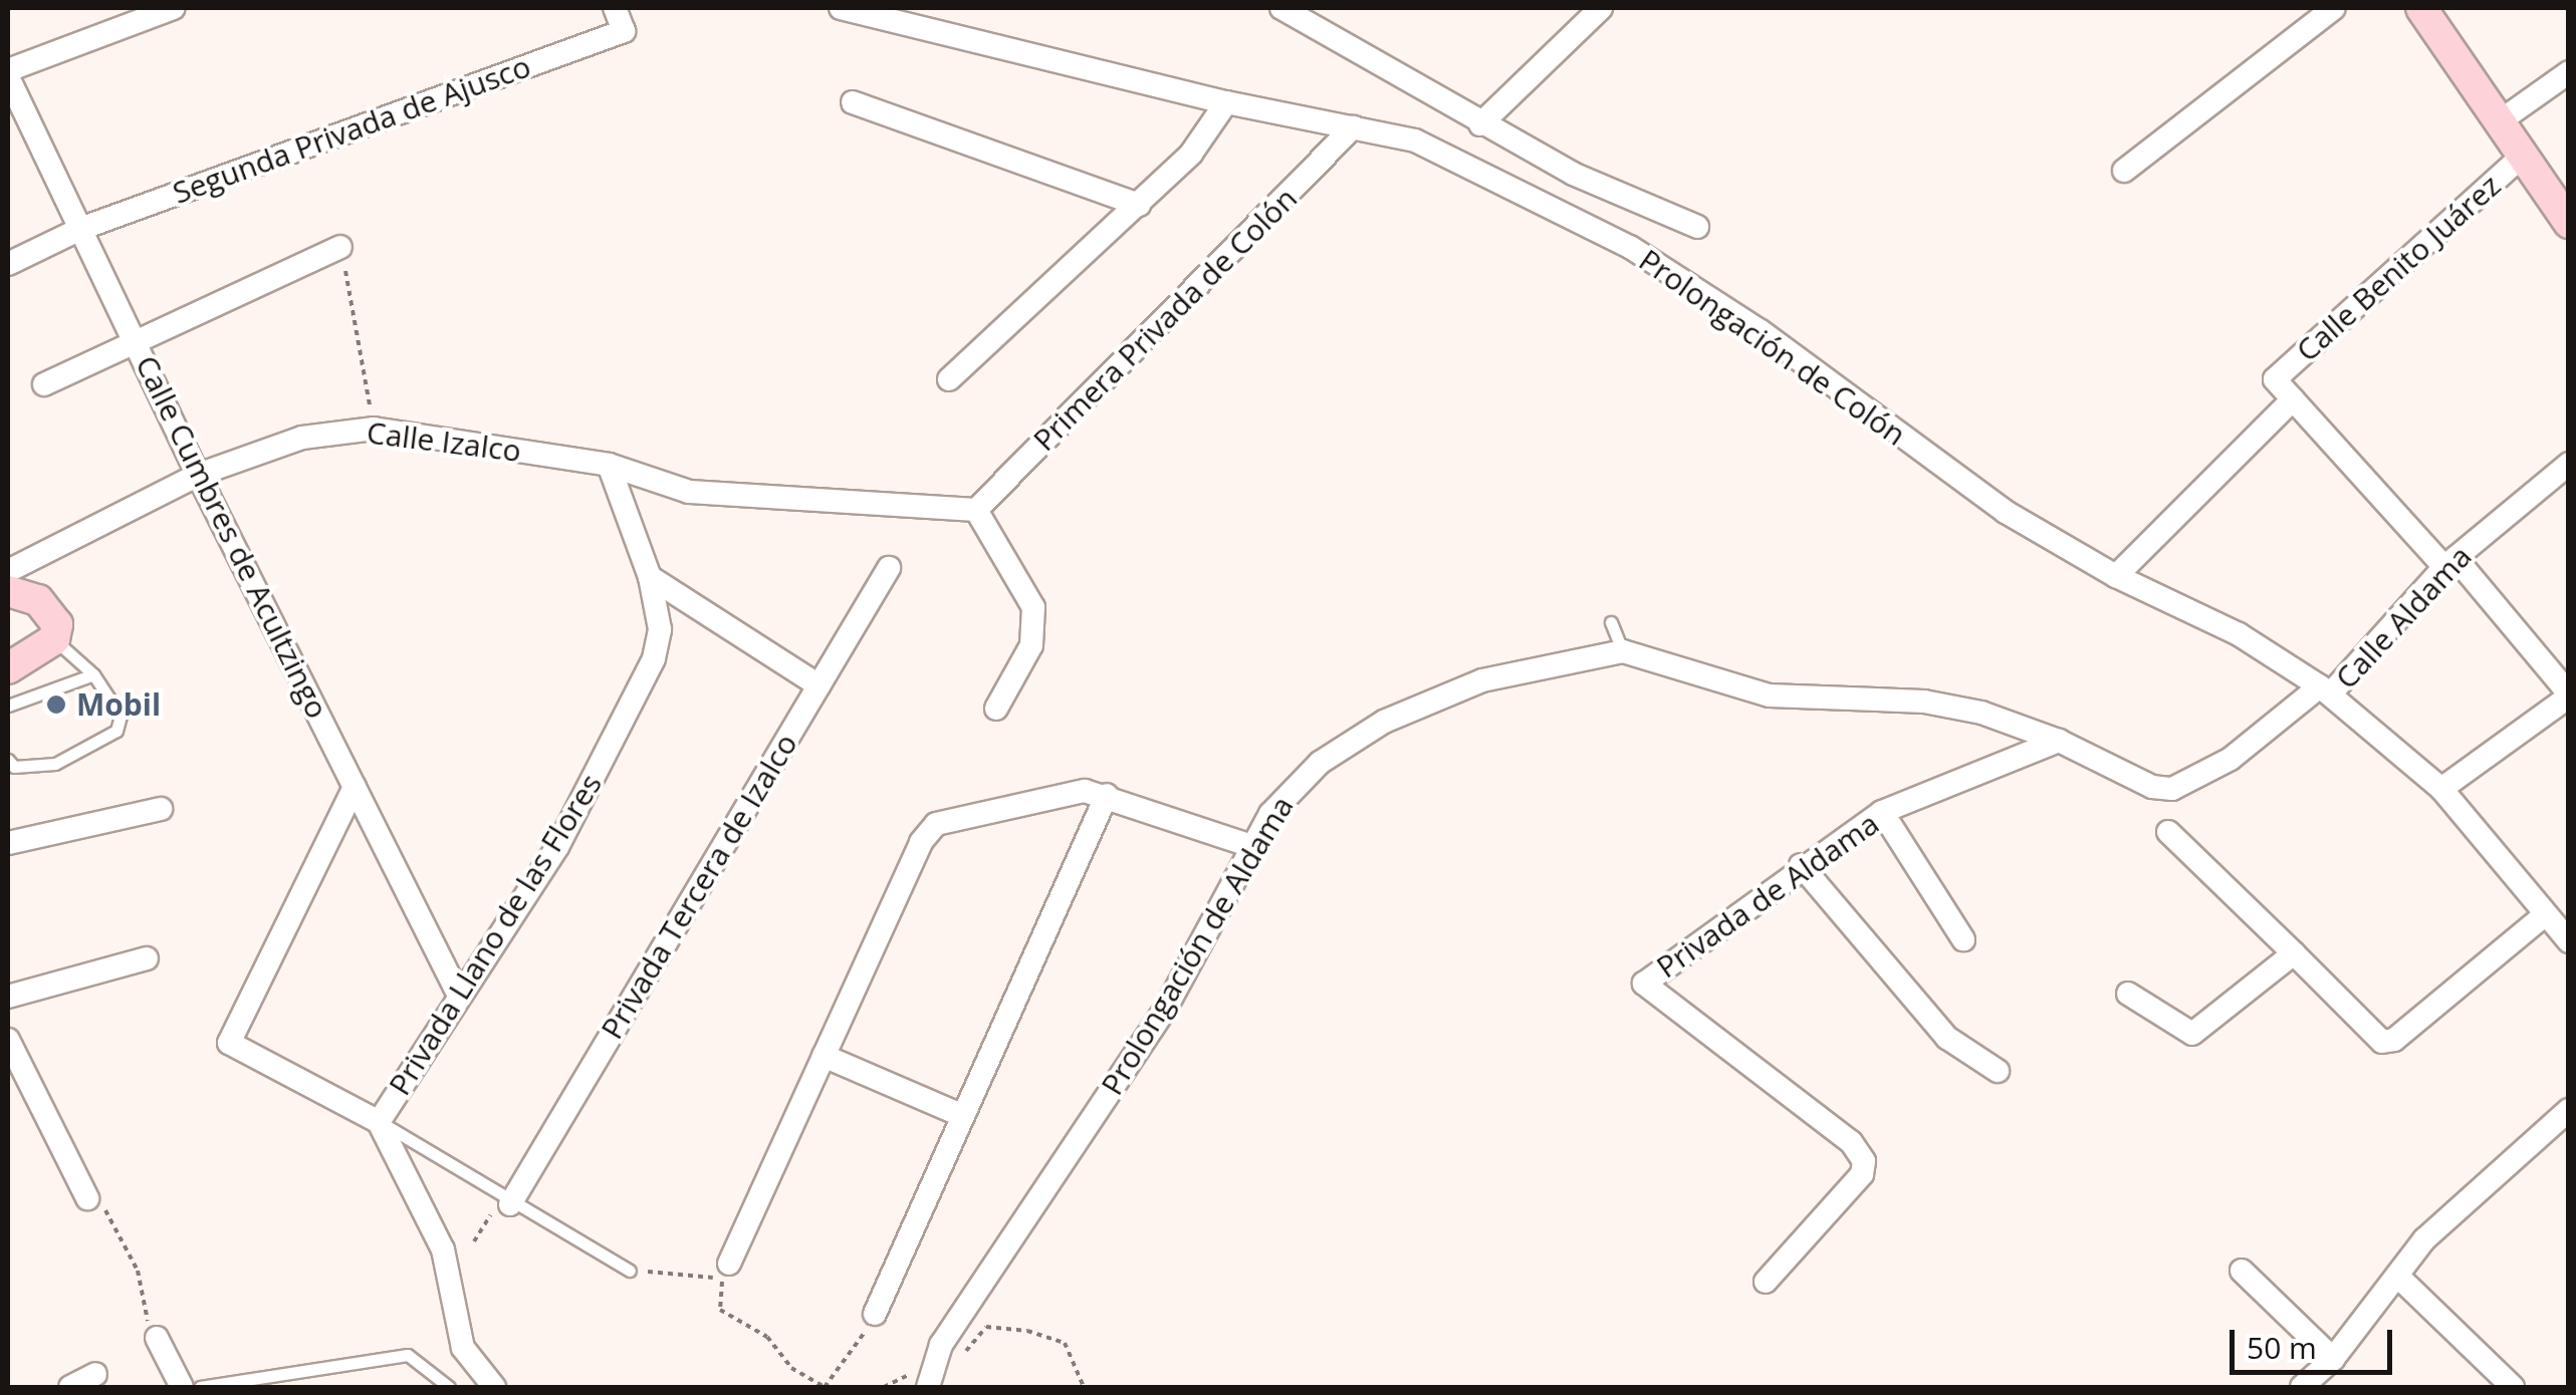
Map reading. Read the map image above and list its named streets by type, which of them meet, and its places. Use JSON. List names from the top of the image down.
{
  "streets": {
    "street": [
      "Segunda Privada de Ajusco",
      "Calle Benito Juárez",
      "Primera Privada de Colón",
      "Prolongación de Colón",
      "Calle Izalco",
      "Calle Cumbres de Acultzingo",
      "Calle Aldama",
      "Privada Tercera de Izalco",
      "Privada de Aldama",
      "Privada Llano de las Flores",
      "Prolongación de Aldama"
    ]
  },
  "crossings": [
    ["Segunda Privada de Ajusco", "Calle Cumbres de Acultzingo"],
    ["Primera Privada de Colón", "Prolongación de Colón"],
    ["Primera Privada de Colón", "Calle Izalco"],
    ["Prolongación de Colón", "Calle Aldama"],
    ["Prolongación de Colón", "Prolongación de Aldama"],
    ["Calle Izalco", "Calle Cumbres de Acultzingo"],
    ["Calle Cumbres de Acultzingo", "Privada Llano de las Flores"],
    ["Calle Aldama", "Prolongación de Aldama"],
    ["Privada Tercera de Izalco", "Privada Llano de las Flores"],
    ["Privada de Aldama", "Prolongación de Aldama"]
  ],
  "places": ["Mobil"],
  "scale_bar": "50 m"
}
